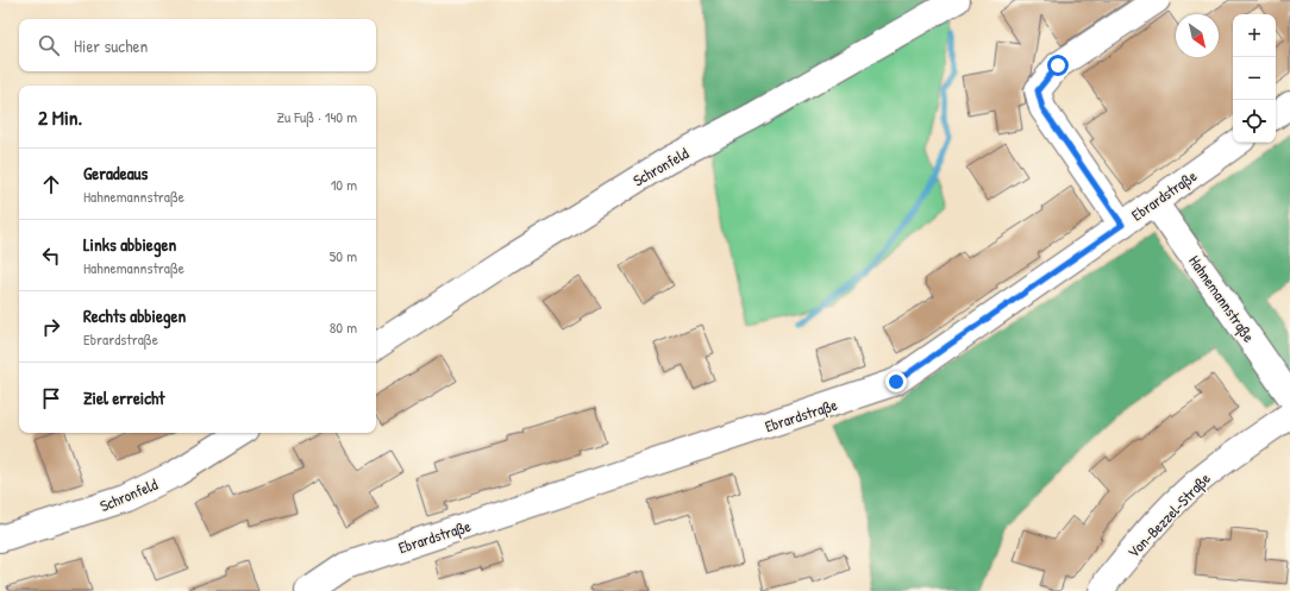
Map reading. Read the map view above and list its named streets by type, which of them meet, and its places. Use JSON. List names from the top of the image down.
{
  "streets": {
    "street": [
      "Schronfeld",
      "Ebrardstraße",
      "Hahnemannstraße",
      "Von-Bezzel-Straße"
    ]
  },
  "crossings": [
    ["Ebrardstraße", "Hahnemannstraße"]
  ],
  "north": "bottom right",
  "page": {
    "map_buttons": ["+", "−"],
    "search": "Hier suchen",
    "heading": ["2 Min.", "Zu Fuß · 140 m"],
    "list": [
      ["Geradeaus", "Hahnemannstraße", "10 m"],
      ["Links abbiegen", "Hahnemannstraße", "50 m"],
      ["Rechts abbiegen", "Ebrardstraße", "80 m"],
      "Ziel erreicht"
    ]
  }
}
